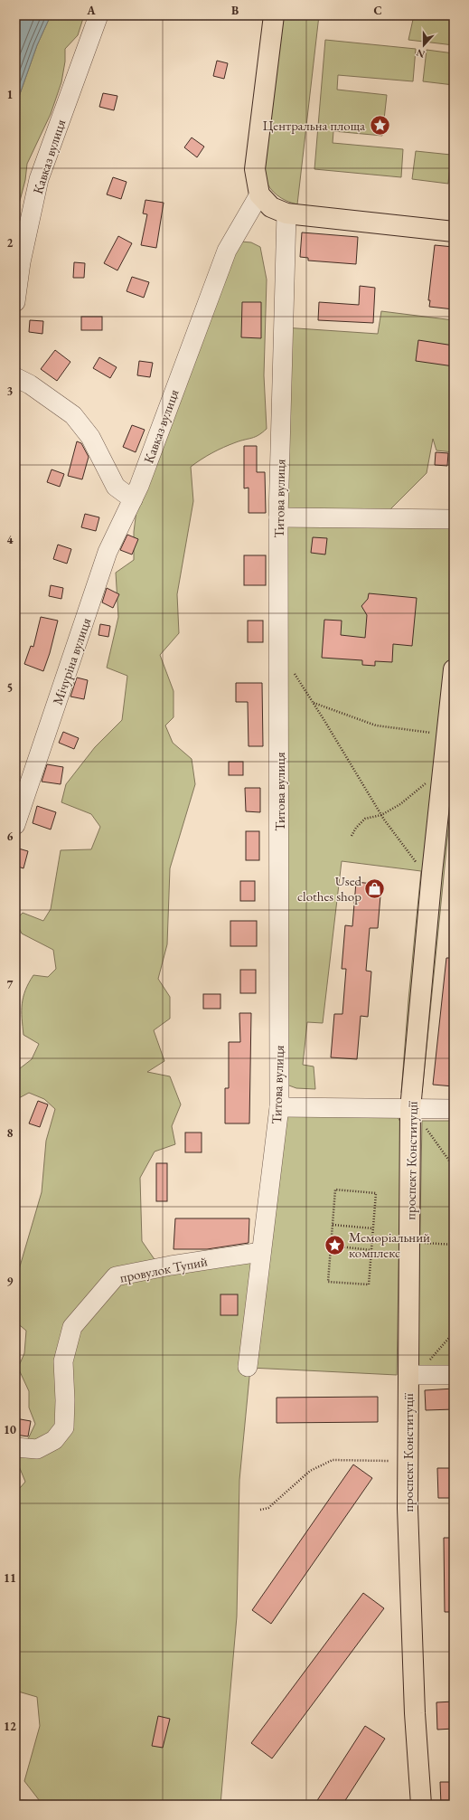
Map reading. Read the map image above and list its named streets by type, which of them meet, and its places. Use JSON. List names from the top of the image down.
{
  "streets": {
    "main road": ["проспект Конституції"],
    "street": [
      "Кавказ вулиця",
      "Титова вулиця",
      "Мічуріна вулиця",
      "провулок Тупий"
    ]
  },
  "crossings": [
    ["Кавказ вулиця", "Мічуріна вулиця"],
    ["Титова вулиця", "провулок Тупий"]
  ],
  "places": {
    "place": ["Центральна площа", "Меморіальний комплекс"],
    "shop": ["Used clothes shop"]
  },
  "north": "bottom",
  "grid": {
    "columns": ["A", "B", "C"],
    "rows": [
      "1",
      "2",
      "3",
      "4",
      "5",
      "6",
      "7",
      "8",
      "9",
      "10",
      "11",
      "12"
    ]
  }
}
